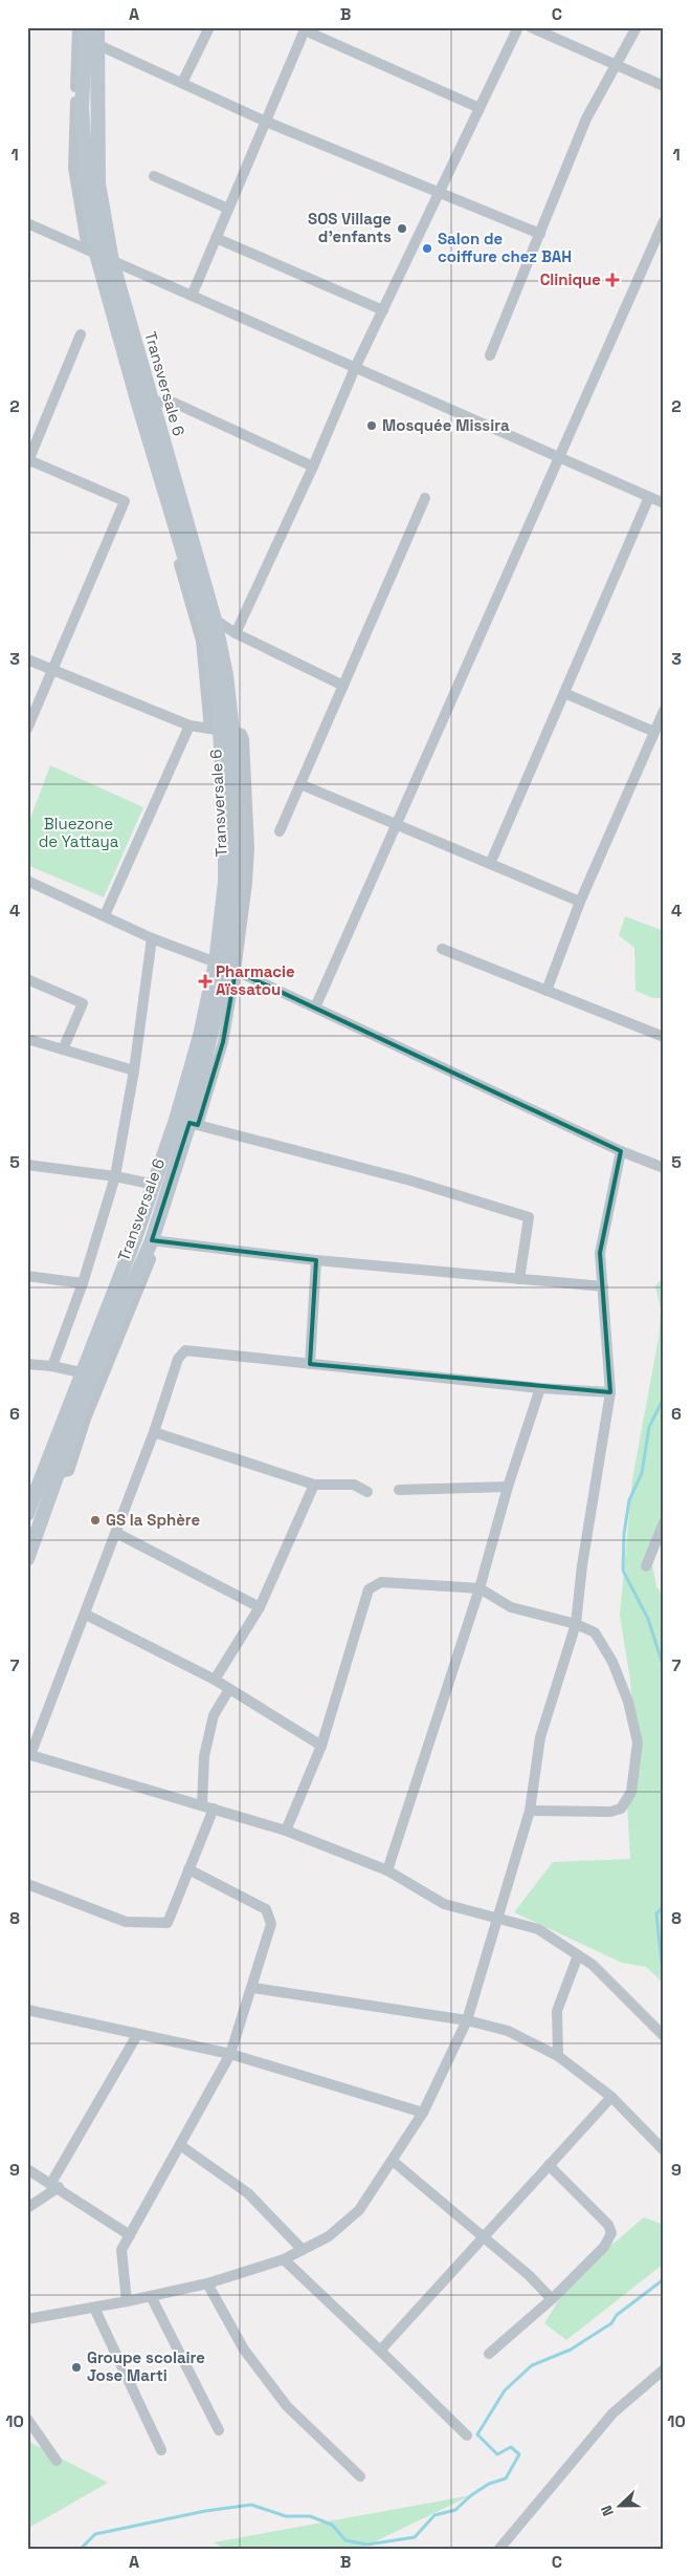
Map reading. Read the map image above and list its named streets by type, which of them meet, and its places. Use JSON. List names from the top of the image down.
{
  "streets": {
    "main road": ["Transversale 6"]
  },
  "parks": ["Bluezone de Yattaya"],
  "places": {
    "other": [
      "SOS Village d'enfants",
      "Salon de coiffure chez BAH",
      "Mosquée Missira",
      "GS la Sphère",
      "Groupe scolaire Jose Marti"
    ],
    "health": ["Clinique", "Pharmacie Aïssatou"]
  },
  "north": "left",
  "grid": {
    "columns": ["A", "B", "C"],
    "rows": [
      "1",
      "2",
      "3",
      "4",
      "5",
      "6",
      "7",
      "8",
      "9",
      "10"
    ]
  }
}
